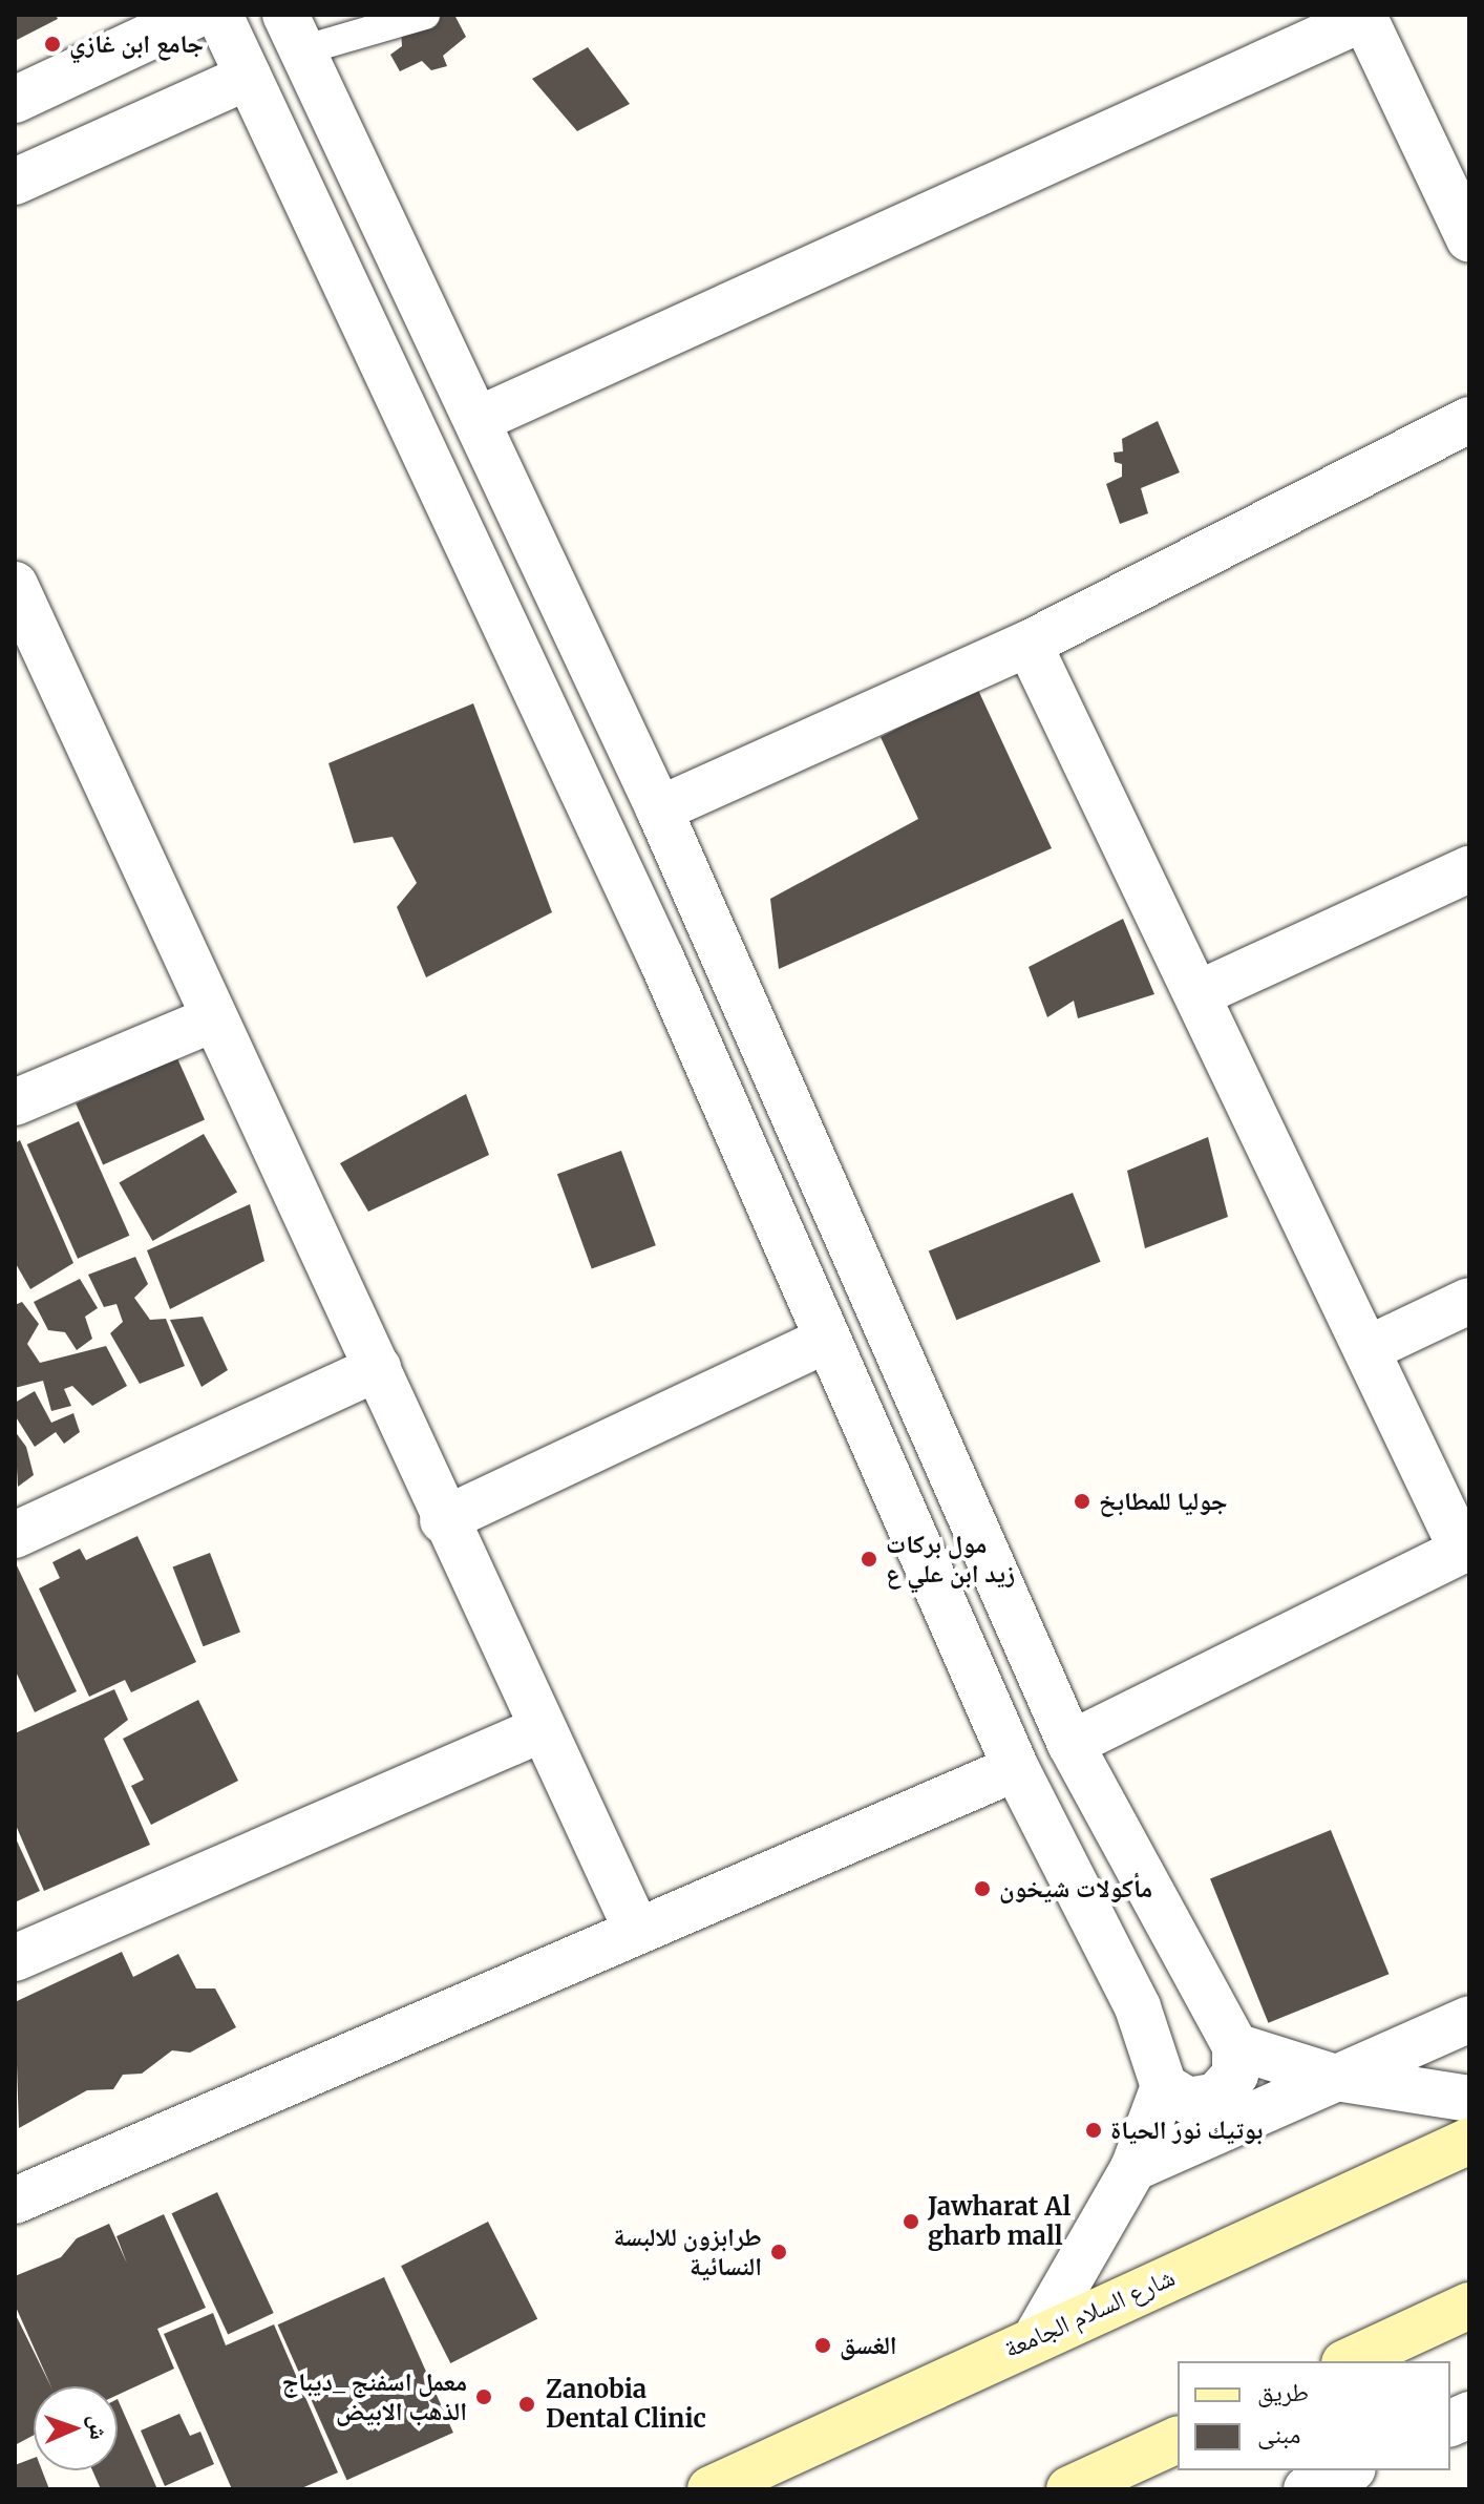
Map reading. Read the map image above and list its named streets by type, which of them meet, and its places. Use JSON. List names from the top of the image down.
{
  "streets": {
    "main road": ["شارع السلام الجامعة"]
  },
  "places": [
    "جامع ابن غازي",
    "جوليا للمطابخ",
    "مول بركات زيد ابن علي ع",
    "مأكولات شيخون",
    "بوتيك نور الحياة",
    "Jawharat Al gharb mall",
    "طرابزون للالبسة النسائية",
    "الغسق",
    "معمل اسفنج _ديباج الذهب الابيض",
    "Zanobia Dental Clinic"
  ],
  "legend": ["طريق", "مبنى"],
  "north": "right"
}
